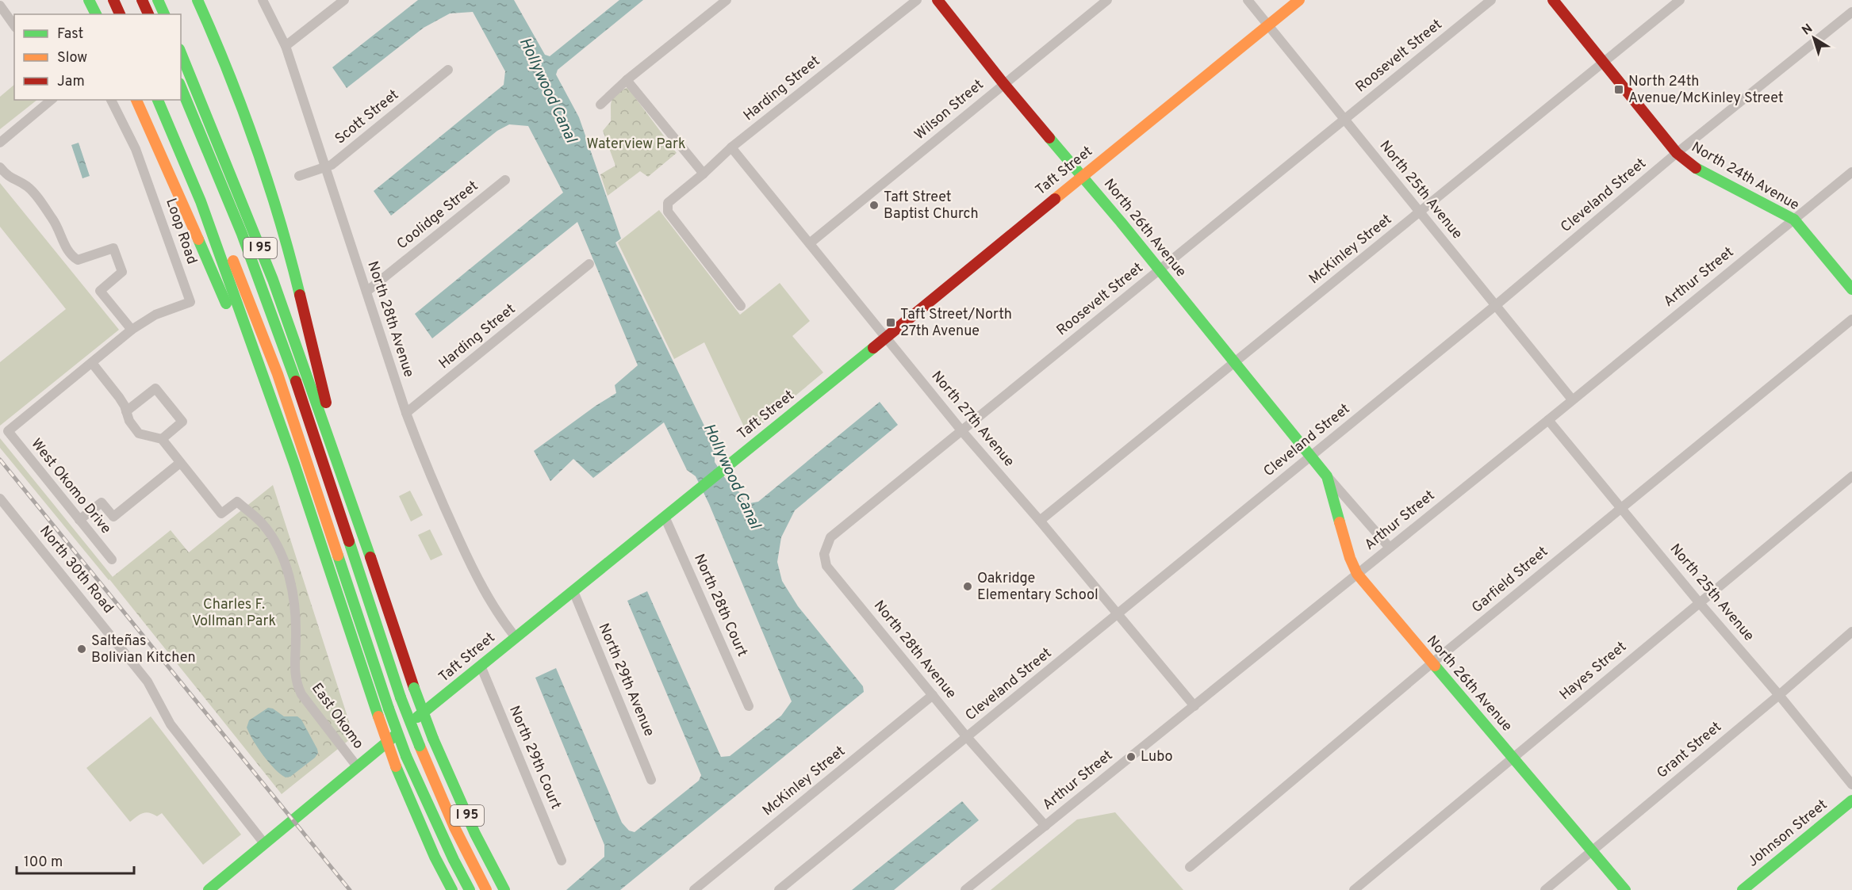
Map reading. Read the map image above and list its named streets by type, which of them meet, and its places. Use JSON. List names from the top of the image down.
{
  "streets": {
    "main road": [
      "Taft Street",
      "North 24th Avenue",
      "North 26th Avenue",
      "I 95",
      "Johnson Street"
    ],
    "street": [
      "Roosevelt Street",
      "Harding Street",
      "Wilson Street",
      "Scott Street",
      "North 25th Avenue",
      "Cleveland Street",
      "Coolidge Street",
      "Loop Road",
      "McKinley Street",
      "Arthur Street",
      "North 28th Avenue",
      "North 27th Avenue",
      "West Okomo Drive",
      "North 30th Road",
      "Garfield Street",
      "North 28th Court",
      "Hayes Street",
      "North 29th Avenue",
      "East Okomo",
      "Grant Street",
      "North 29th Court"
    ]
  },
  "crossings": [
    ["Roosevelt Street", "North 25th Avenue"],
    ["Roosevelt Street", "North 26th Avenue"],
    ["Roosevelt Street", "North 28th Avenue"],
    ["Roosevelt Street", "North 27th Avenue"],
    ["Harding Street", "North 28th Avenue"],
    ["Harding Street", "North 27th Avenue"],
    ["Wilson Street", "North 26th Avenue"],
    ["Wilson Street", "North 27th Avenue"],
    ["Scott Street", "North 28th Avenue"],
    ["Taft Street", "North 25th Avenue"],
    ["Taft Street", "North 26th Avenue"],
    ["Taft Street", "North 28th Avenue"],
    ["Taft Street", "North 27th Avenue"],
    ["Taft Street", "North 30th Road"],
    ["Taft Street", "North 28th Court"],
    ["Taft Street", "North 29th Avenue"],
    ["Taft Street", "East Okomo"],
    ["Taft Street", "North 29th Court"],
    ["North 24th Avenue", "Cleveland Street"],
    ["North 24th Avenue", "McKinley Street"],
    ["North 24th Avenue", "Arthur Street"],
    ["North 25th Avenue", "Cleveland Street"],
    ["North 25th Avenue", "McKinley Street"],
    ["North 25th Avenue", "Arthur Street"],
    ["North 25th Avenue", "Garfield Street"],
    ["North 25th Avenue", "Hayes Street"],
    ["North 25th Avenue", "Grant Street"],
    ["Cleveland Street", "North 26th Avenue"],
    ["Cleveland Street", "North 28th Avenue"],
    ["Cleveland Street", "North 27th Avenue"],
    ["Coolidge Street", "North 28th Avenue"],
    ["North 26th Avenue", "McKinley Street"],
    ["North 26th Avenue", "Arthur Street"],
    ["North 26th Avenue", "Garfield Street"],
    ["North 26th Avenue", "Hayes Street"],
    ["North 26th Avenue", "Grant Street"],
    ["McKinley Street", "North 28th Avenue"],
    ["McKinley Street", "North 27th Avenue"],
    ["Arthur Street", "North 28th Avenue"],
    ["Arthur Street", "North 27th Avenue"]
  ],
  "water": ["Hollywood Canal"],
  "parks": ["Waterview Park", "Charles F. Vollman Park"],
  "places": {
    "transit": ["North 24th Avenue/McKinley Street", "Taft Street/North 27th Avenue"],
    "other": [
      "Taft Street Baptist Church",
      "Oakridge Elementary School",
      "Salteñas Bolivian Kitchen",
      "Lubo"
    ]
  },
  "legend": ["Fast", "Slow", "Jam"],
  "scale_bar": "100 m",
  "north": "top left"
}
